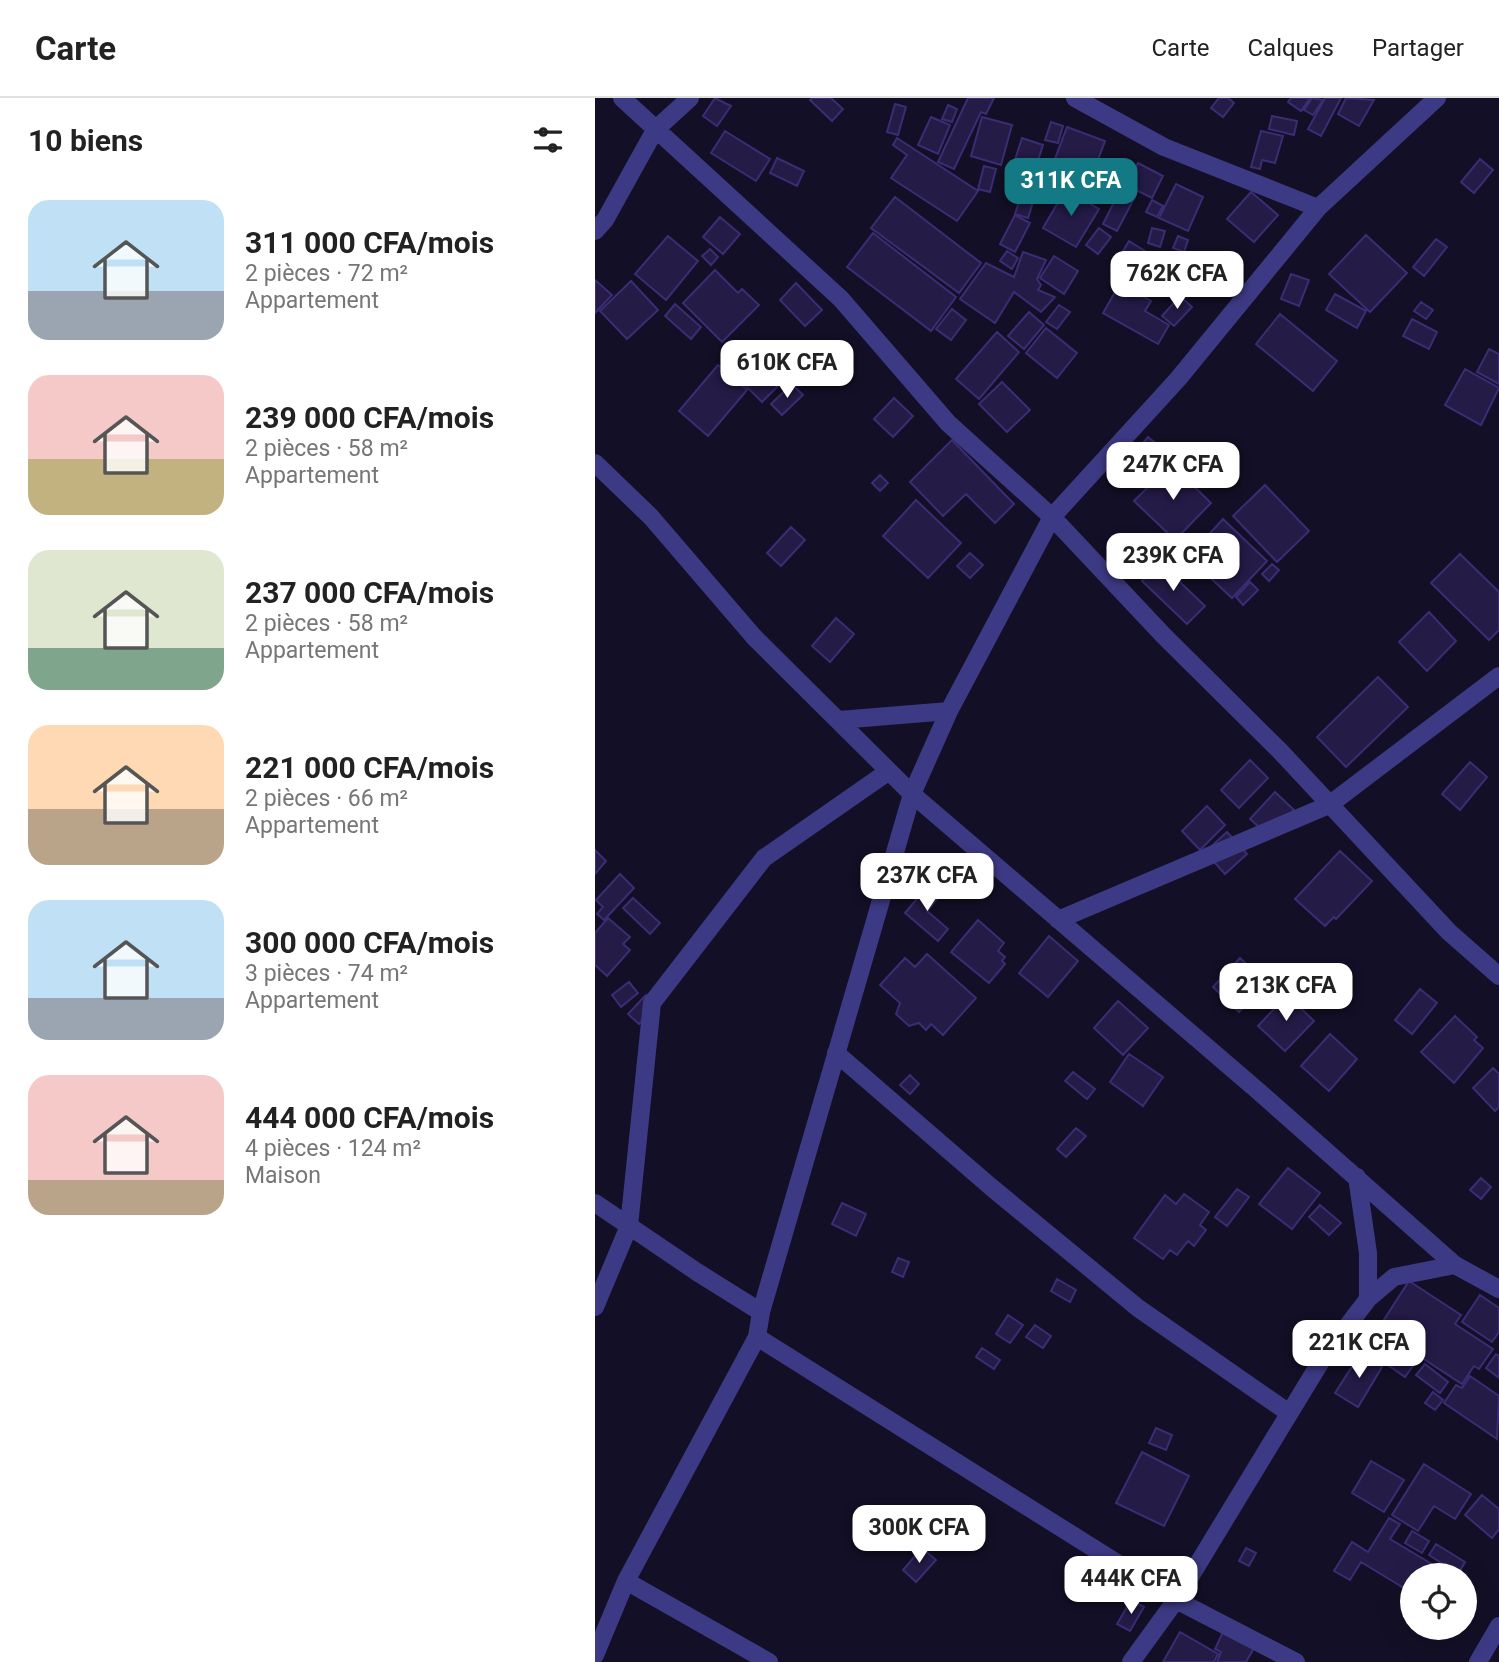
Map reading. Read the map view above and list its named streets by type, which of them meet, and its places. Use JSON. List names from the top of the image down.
{
  "page": {
    "header": "Carte",
    "nav": ["Carte", "Calques", "Partager"],
    "heading": "10 biens",
    "price": [
      "311K CFA",
      "762K CFA",
      "610K CFA",
      "247K CFA",
      "239K CFA",
      "237K CFA",
      "213K CFA",
      "221K CFA",
      "300K CFA",
      "444K CFA"
    ],
    "list": [
      {
        "name": "311 000 CFA/mois",
        "note": "2 pièces · 72 m² · Appartement"
      },
      {
        "name": "239 000 CFA/mois",
        "note": "2 pièces · 58 m² · Appartement"
      },
      {
        "name": "237 000 CFA/mois",
        "note": "2 pièces · 58 m² · Appartement"
      },
      {
        "name": "221 000 CFA/mois",
        "note": "2 pièces · 66 m² · Appartement"
      },
      {
        "name": "300 000 CFA/mois",
        "note": "3 pièces · 74 m² · Appartement"
      },
      {
        "name": "444 000 CFA/mois",
        "note": "4 pièces · 124 m² · Maison"
      }
    ]
  }
}
